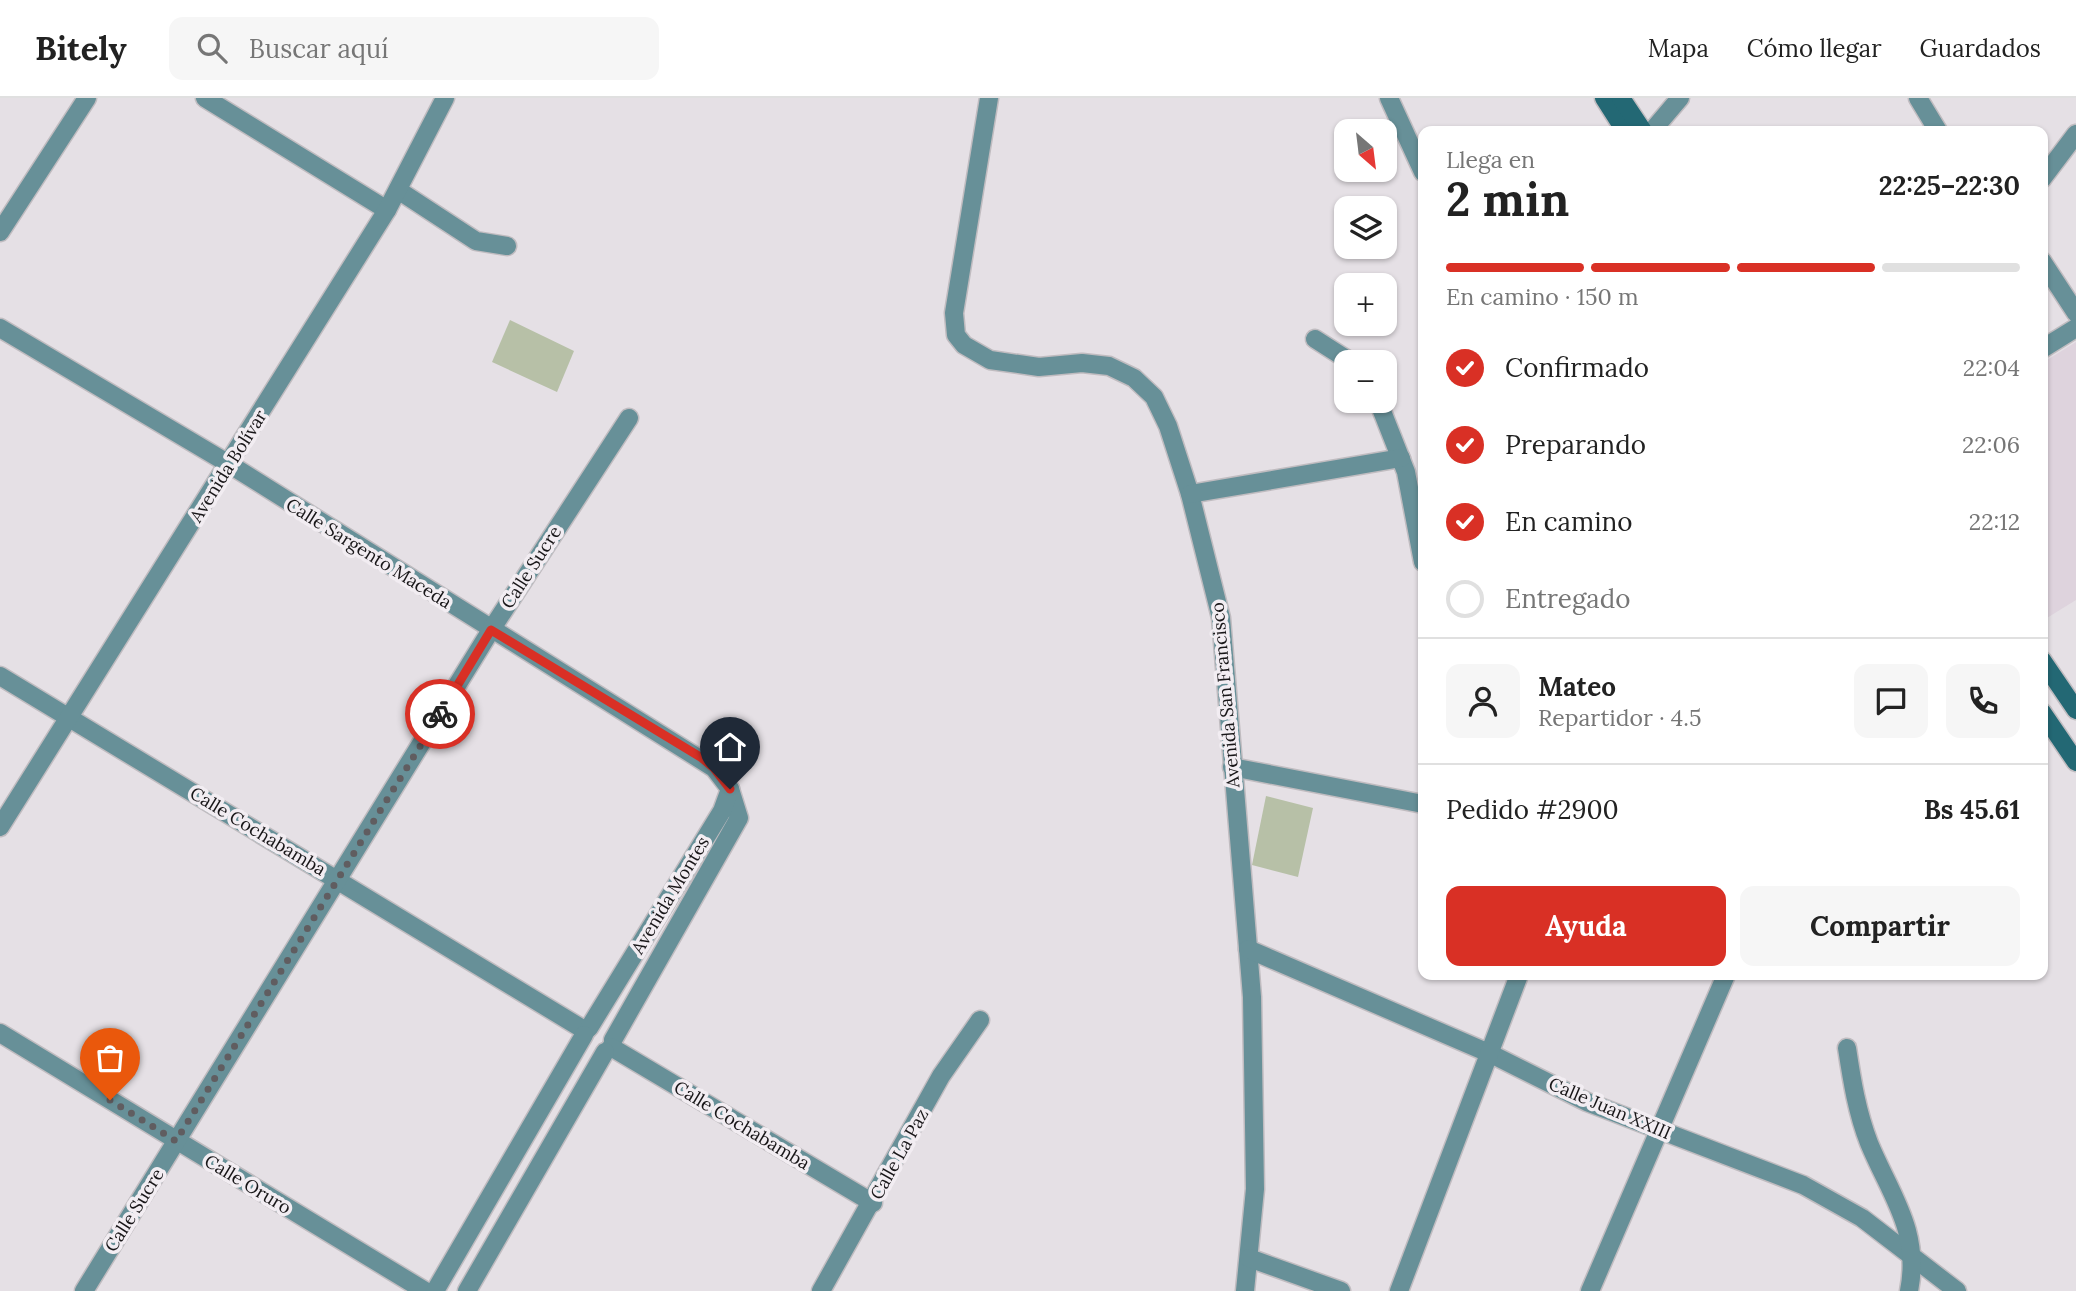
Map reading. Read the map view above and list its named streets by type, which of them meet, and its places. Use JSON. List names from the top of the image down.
{
  "streets": {
    "street": [
      "Avenida Bolívar",
      "Calle Sargento Maceda",
      "Calle Sucre",
      "Avenida San Francisco",
      "Calle Cochabamba",
      "Avenida Montes",
      "Calle Juan XXIII",
      "Calle La Paz",
      "Calle Oruro"
    ]
  },
  "crossings": [
    ["Avenida Bolívar", "Calle Sargento Maceda"],
    ["Avenida Bolívar", "Calle Cochabamba"],
    ["Calle Sargento Maceda", "Calle Sucre"],
    ["Calle Sargento Maceda", "Avenida Montes"],
    ["Calle Sucre", "Calle Cochabamba"],
    ["Calle Sucre", "Calle Oruro"],
    ["Avenida San Francisco", "Calle Juan XXIII"],
    ["Calle Cochabamba", "Avenida Montes"],
    ["Calle Cochabamba", "Calle La Paz"]
  ],
  "north": "bottom right",
  "page": {
    "header": "Bitely",
    "search": "Buscar aquí",
    "nav": ["Mapa", "Cómo llegar", "Guardados"],
    "map_buttons": ["+", "−"],
    "heading": ["2 min", "Llega en", "22:25–22:30"],
    "panel": [
      "Mateo",
      "Repartidor · 4.5",
      "Pedido #2900",
      "Bs 45.61"
    ],
    "bar": "En camino · 150 m",
    "list": [
      ["Confirmado", "22:04"],
      ["Preparando", "22:06"],
      ["En camino", "22:12"],
      "Entregado"
    ],
    "buttons": ["Ayuda", "Compartir"]
  }
}
